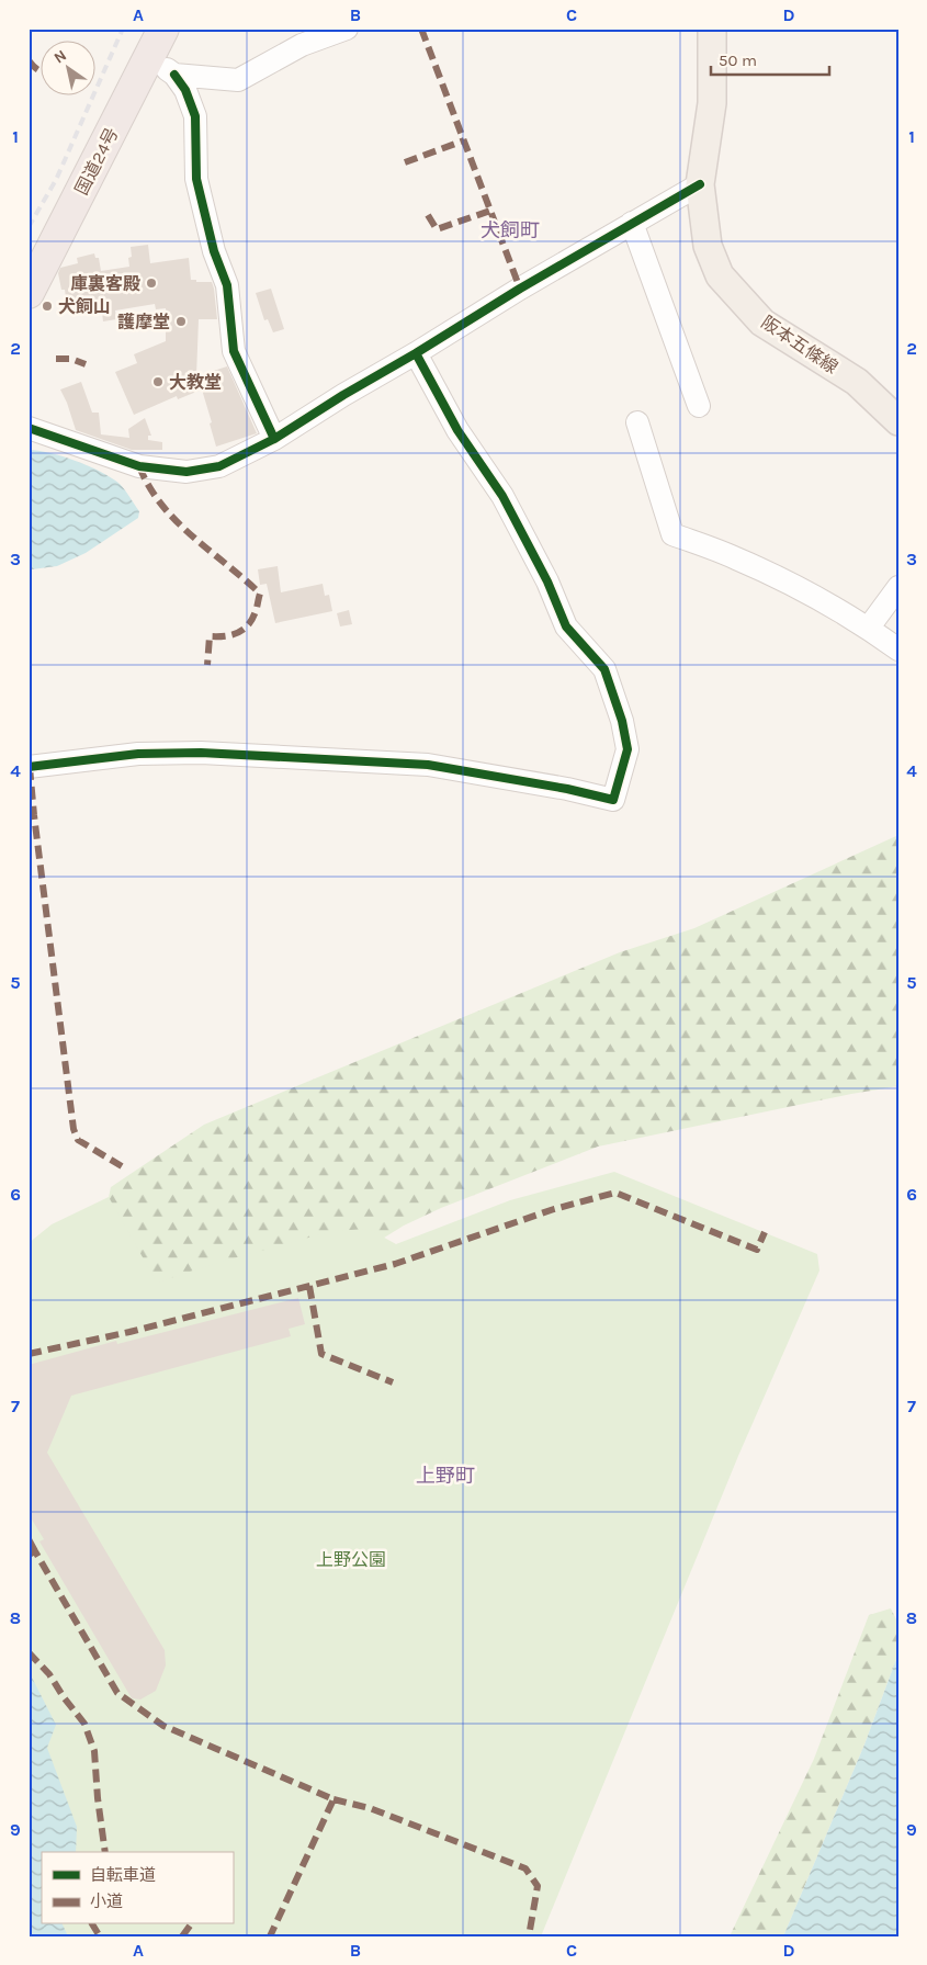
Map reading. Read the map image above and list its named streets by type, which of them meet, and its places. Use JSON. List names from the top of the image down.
{
  "streets": {
    "highway": ["国道24号"],
    "main road": ["阪本五條線"]
  },
  "districts": ["犬飼町", "上野町"],
  "parks": ["上野公園"],
  "places": [
    "庫裏客殿",
    "犬飼山",
    "護摩堂",
    "大教堂"
  ],
  "legend": ["自転車道", "小道"],
  "scale_bar": "50 m",
  "north": "top left",
  "grid": {
    "columns": [
      "A",
      "B",
      "C",
      "D"
    ],
    "rows": [
      "1",
      "2",
      "3",
      "4",
      "5",
      "6",
      "7",
      "8",
      "9"
    ]
  }
}
